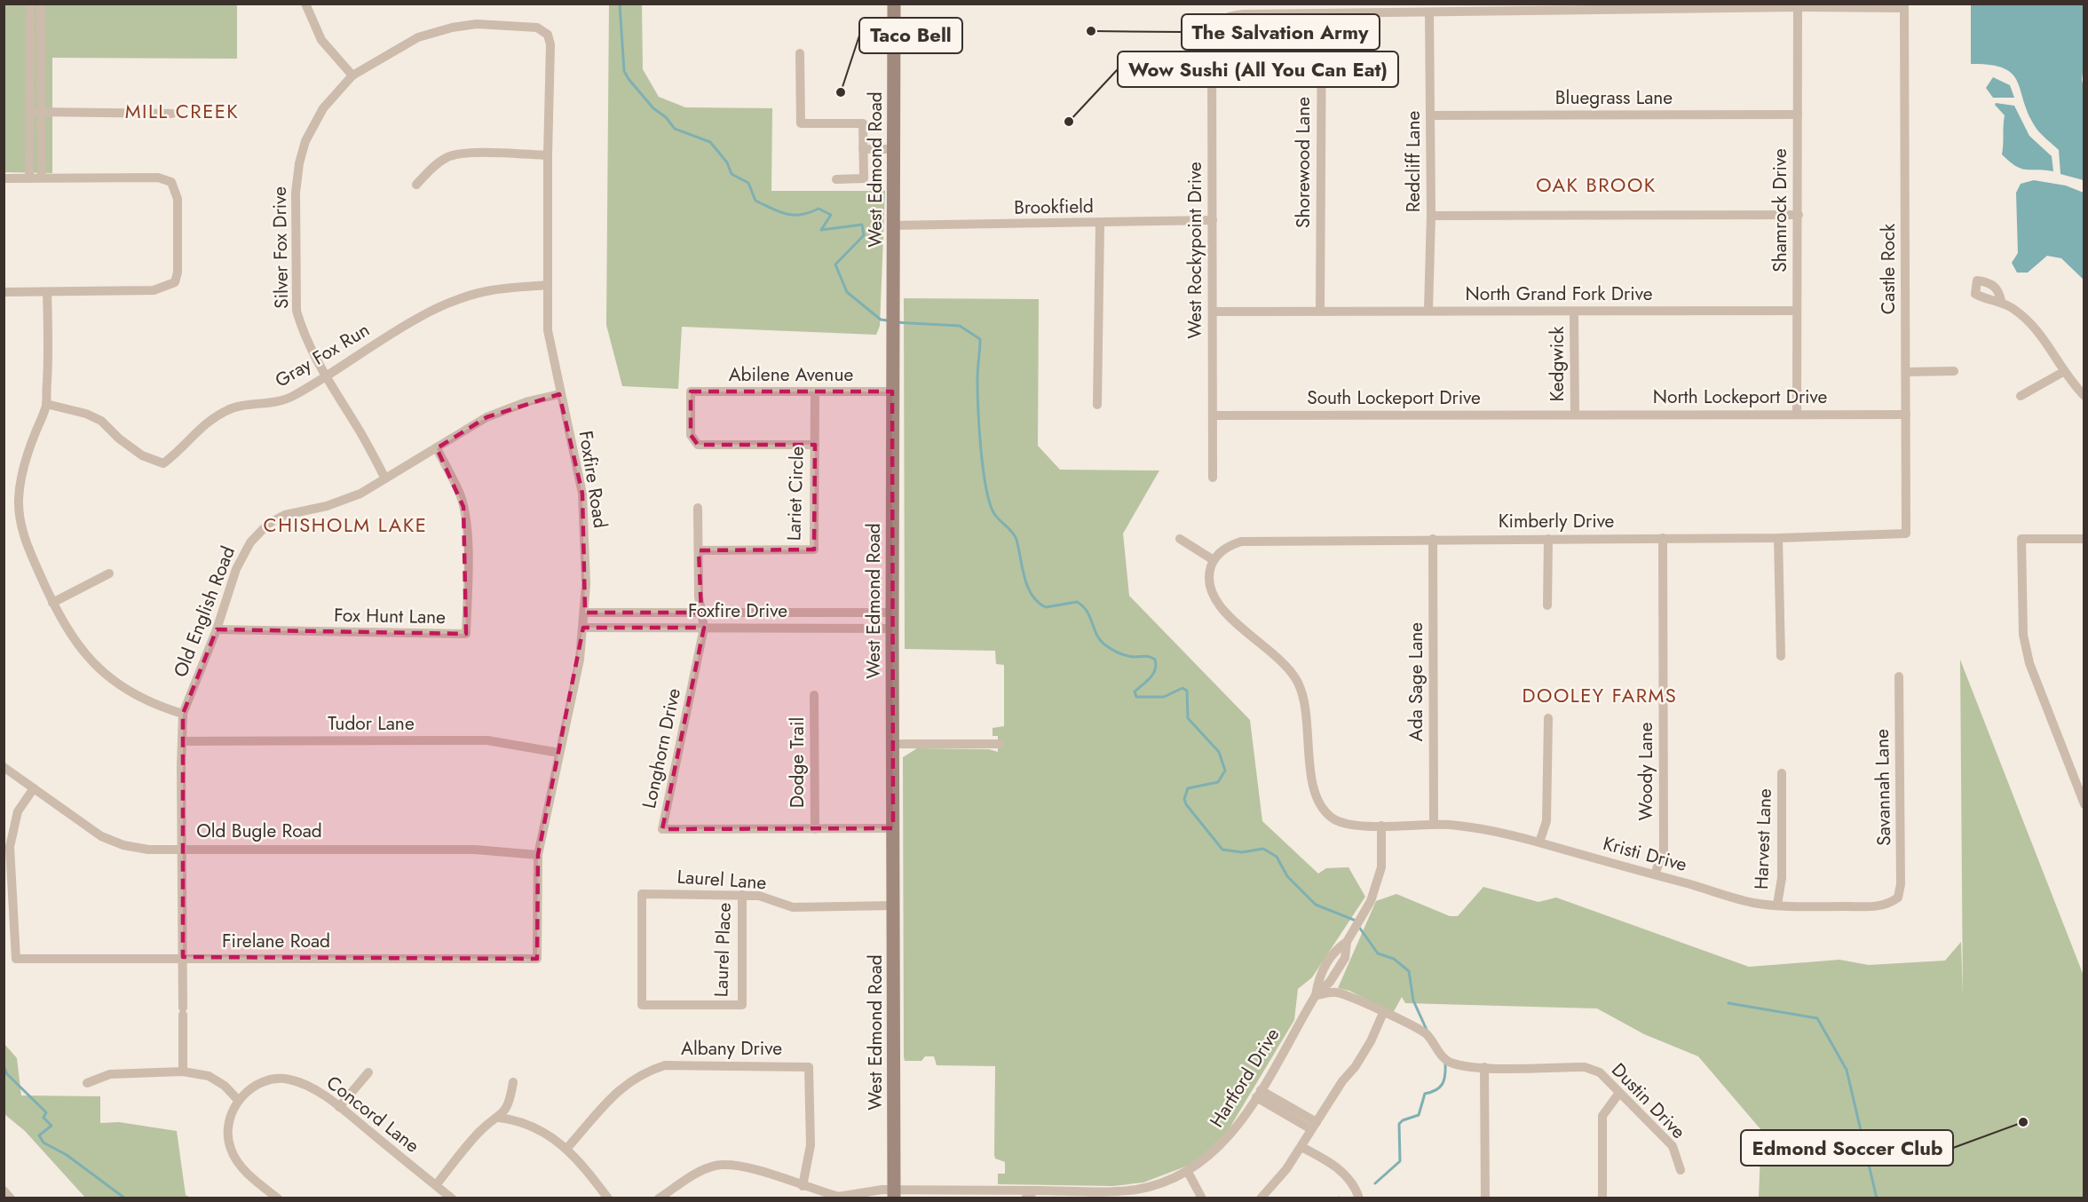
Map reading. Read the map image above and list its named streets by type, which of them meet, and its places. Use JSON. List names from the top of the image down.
{
  "streets": {
    "main road": ["West Edmond Road"],
    "street": [
      "Bluegrass Lane",
      "Redcliff Lane",
      "Shorewood Lane",
      "Brookfield",
      "Shamrock Drive",
      "Silver Fox Drive",
      "West Rockypoint Drive",
      "Castle Rock",
      "North Grand Fork Drive",
      "Gray Fox Run",
      "Kedgwick",
      "Abilene Avenue",
      "North Lockeport Drive",
      "South Lockeport Drive",
      "Foxfire Road",
      "Lariet Circle",
      "Kimberly Drive",
      "Foxfire Drive",
      "Old English Road",
      "Fox Hunt Lane",
      "Ada Sage Lane",
      "Tudor Lane",
      "Longhorn Drive",
      "Dodge Trail",
      "Woody Lane",
      "Savannah Lane",
      "Old Bugle Road",
      "Harvest Lane",
      "Kristi Drive",
      "Laurel Lane",
      "Firelane Road",
      "Laurel Place",
      "Albany Drive",
      "Hartford Drive",
      "Dustin Drive",
      "Concord Lane"
    ]
  },
  "crossings": [
    ["Bluegrass Lane", "Redcliff Lane"],
    ["Bluegrass Lane", "Shamrock Drive"],
    ["Redcliff Lane", "North Grand Fork Drive"],
    ["Shorewood Lane", "West Rockypoint Drive"],
    ["Shorewood Lane", "North Grand Fork Drive"],
    ["West Edmond Road", "Brookfield"],
    ["West Edmond Road", "Abilene Avenue"],
    ["West Edmond Road", "Foxfire Drive"],
    ["West Edmond Road", "Longhorn Drive"],
    ["West Edmond Road", "Laurel Lane"],
    ["West Edmond Road", "Hartford Drive"],
    ["Brookfield", "West Rockypoint Drive"],
    ["Shamrock Drive", "North Grand Fork Drive"],
    ["Shamrock Drive", "North Lockeport Drive"],
    ["Silver Fox Drive", "Gray Fox Run"],
    ["Silver Fox Drive", "Foxfire Road"],
    ["Silver Fox Drive", "Old English Road"],
    ["West Rockypoint Drive", "North Grand Fork Drive"],
    ["West Rockypoint Drive", "South Lockeport Drive"],
    ["Castle Rock", "North Lockeport Drive"],
    ["Castle Rock", "Kimberly Drive"],
    ["North Grand Fork Drive", "Kedgwick"],
    ["Gray Fox Run", "Foxfire Road"],
    ["Kedgwick", "North Lockeport Drive"],
    ["Kedgwick", "South Lockeport Drive"],
    ["Abilene Avenue", "Lariet Circle"],
    ["North Lockeport Drive", "South Lockeport Drive"],
    ["Foxfire Road", "Foxfire Drive"],
    ["Foxfire Road", "Old English Road"],
    ["Foxfire Road", "Tudor Lane"],
    ["Foxfire Road", "Old Bugle Road"],
    ["Foxfire Road", "Firelane Road"],
    ["Lariet Circle", "Longhorn Drive"],
    ["Kimberly Drive", "Ada Sage Lane"],
    ["Kimberly Drive", "Woody Lane"],
    ["Kimberly Drive", "Kristi Drive"],
    ["Foxfire Drive", "Longhorn Drive"],
    ["Old English Road", "Fox Hunt Lane"],
    ["Old English Road", "Tudor Lane"],
    ["Old English Road", "Old Bugle Road"],
    ["Old English Road", "Firelane Road"],
    ["Ada Sage Lane", "Kristi Drive"],
    ["Longhorn Drive", "Dodge Trail"],
    ["Woody Lane", "Kristi Drive"],
    ["Savannah Lane", "Kristi Drive"],
    ["Old Bugle Road", "Firelane Road"],
    ["Harvest Lane", "Kristi Drive"],
    ["Kristi Drive", "Hartford Drive"],
    ["Laurel Lane", "Laurel Place"],
    ["Albany Drive", "Hartford Drive"],
    ["Hartford Drive", "Dustin Drive"]
  ],
  "districts": [
    "MILL CREEK",
    "OAK BROOK",
    "CHISHOLM LAKE",
    "DOOLEY FARMS"
  ],
  "places": [
    "The Salvation Army",
    "Taco Bell",
    "Wow Sushi (All You Can Eat)",
    "Edmond Soccer Club"
  ]
}
